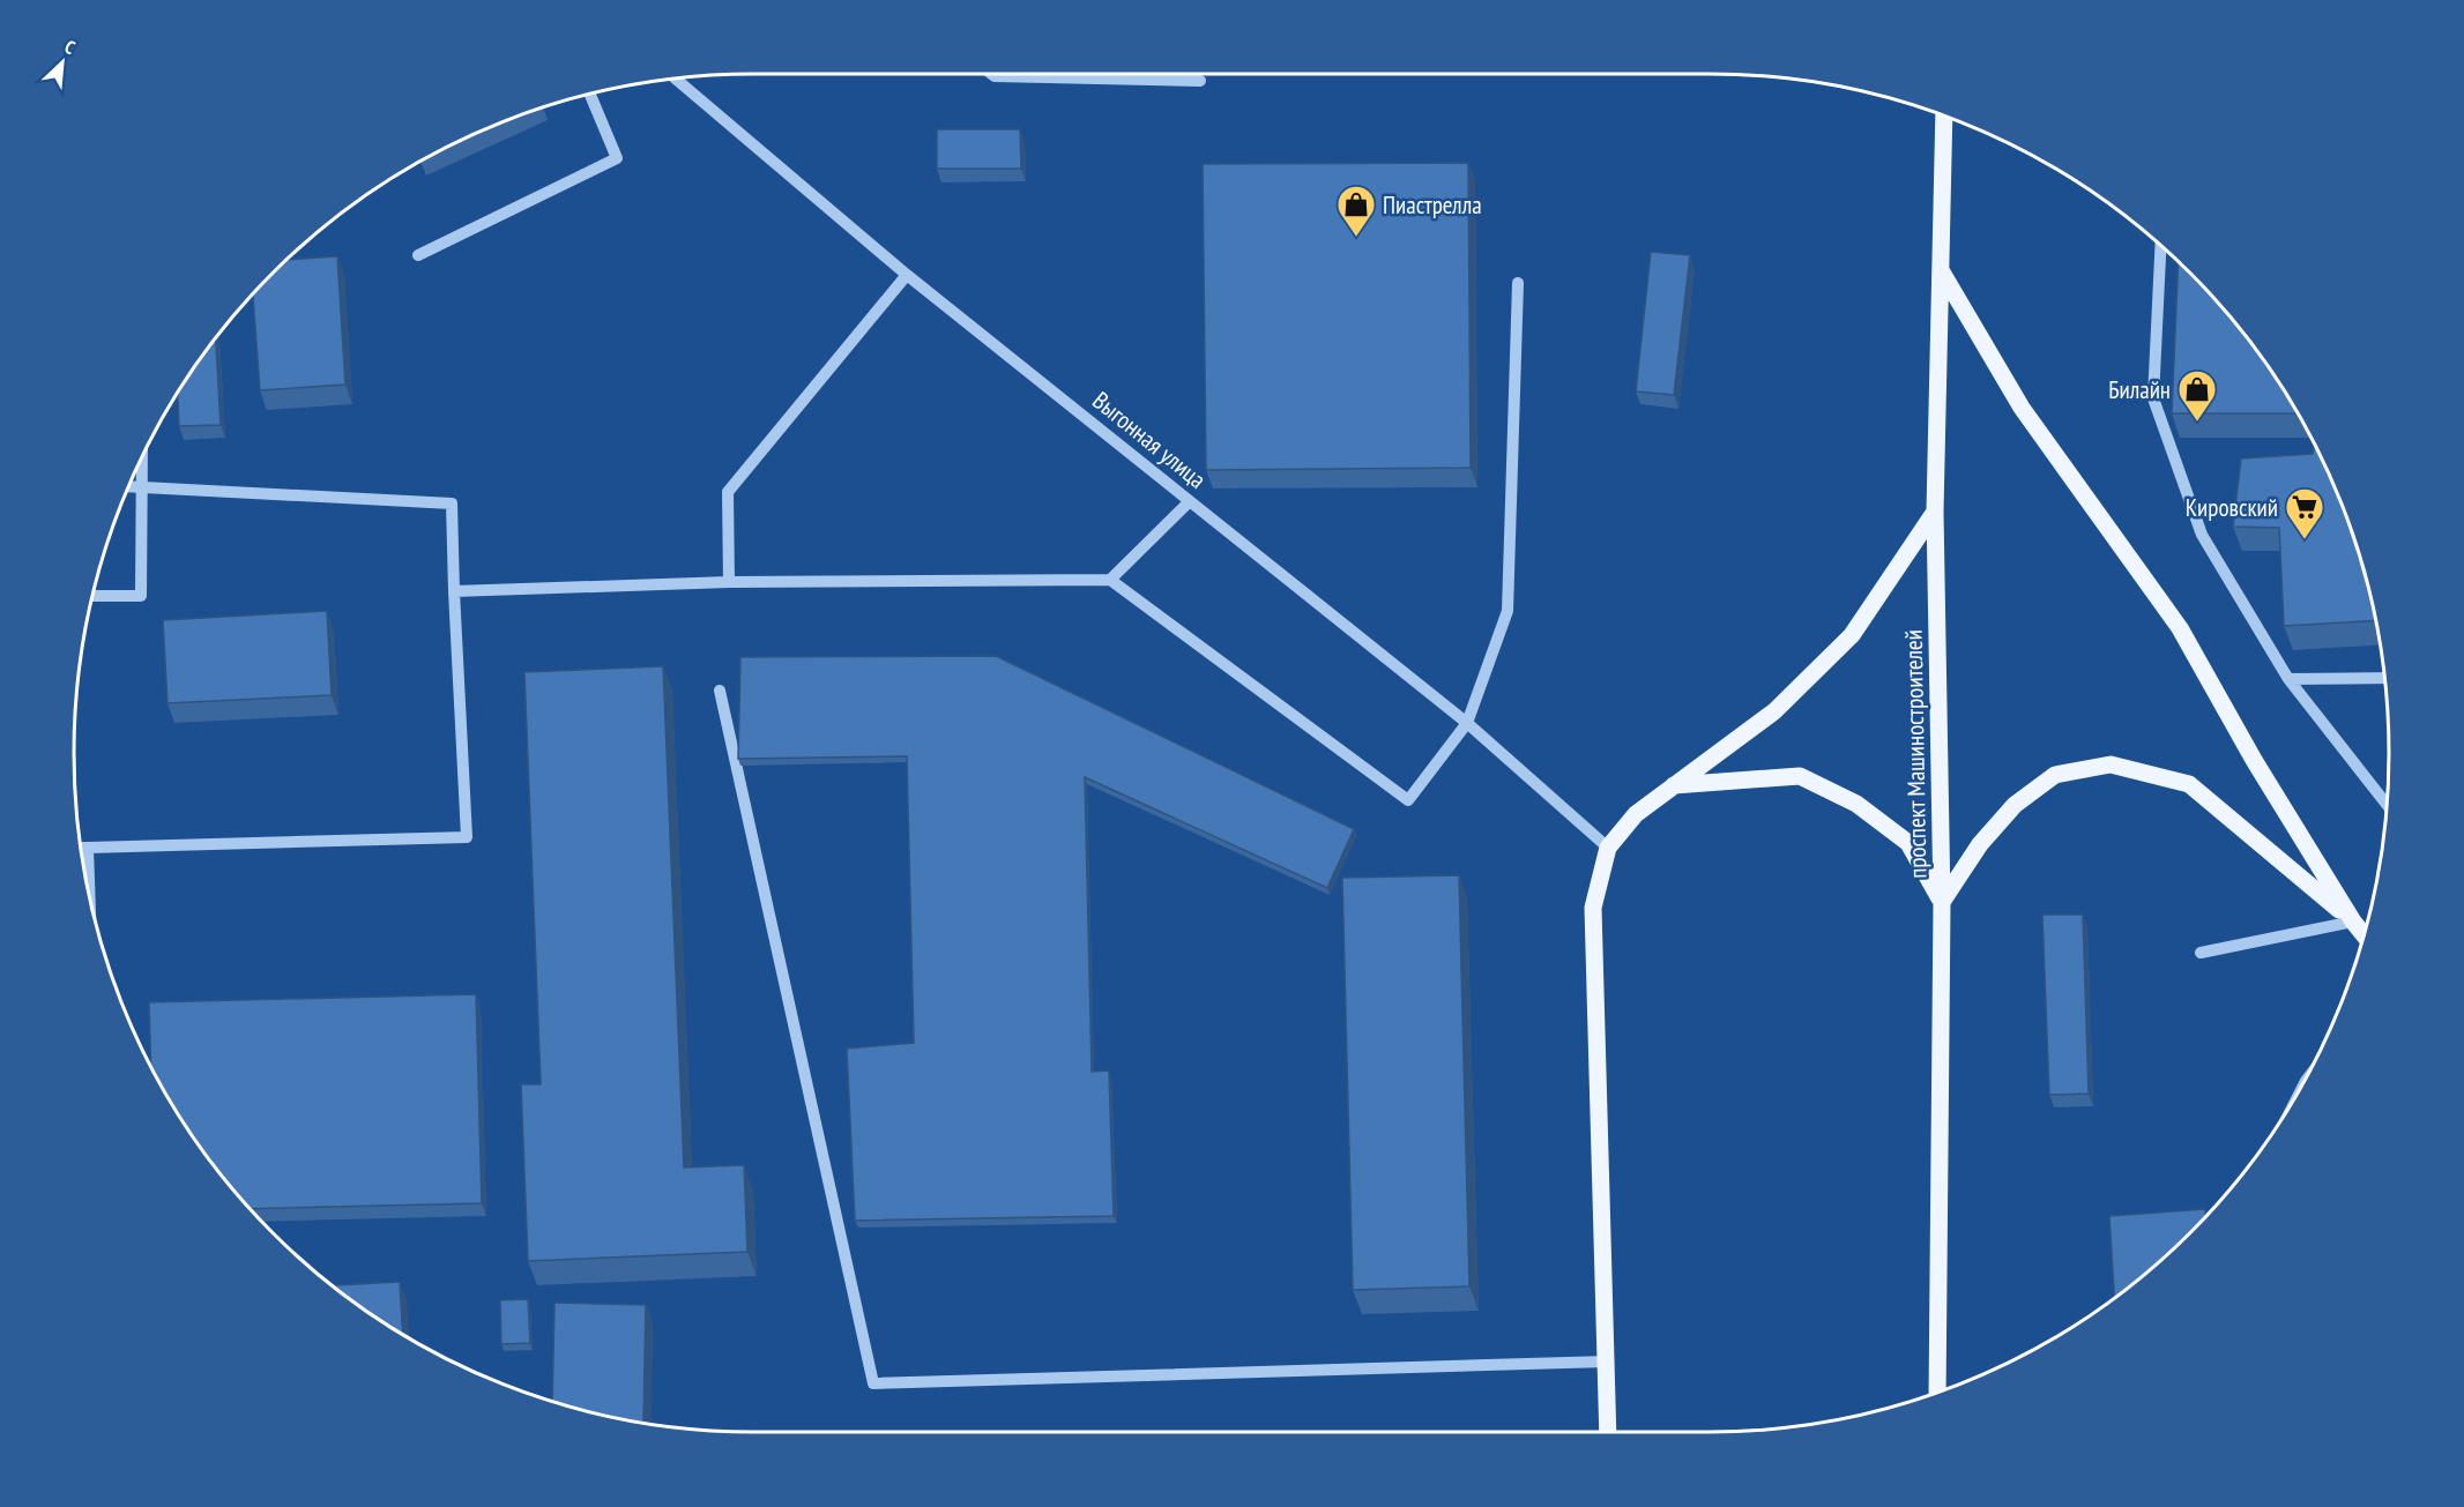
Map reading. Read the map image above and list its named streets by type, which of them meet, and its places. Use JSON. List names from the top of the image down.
{
  "streets": {
    "main road": ["проспект Машиностроителей"],
    "street": ["Выгонная улица"]
  },
  "places": {
    "shop": ["Пиастрелла", "Билайн"],
    "supermarket": ["Кировский"]
  },
  "north": "top right"
}
